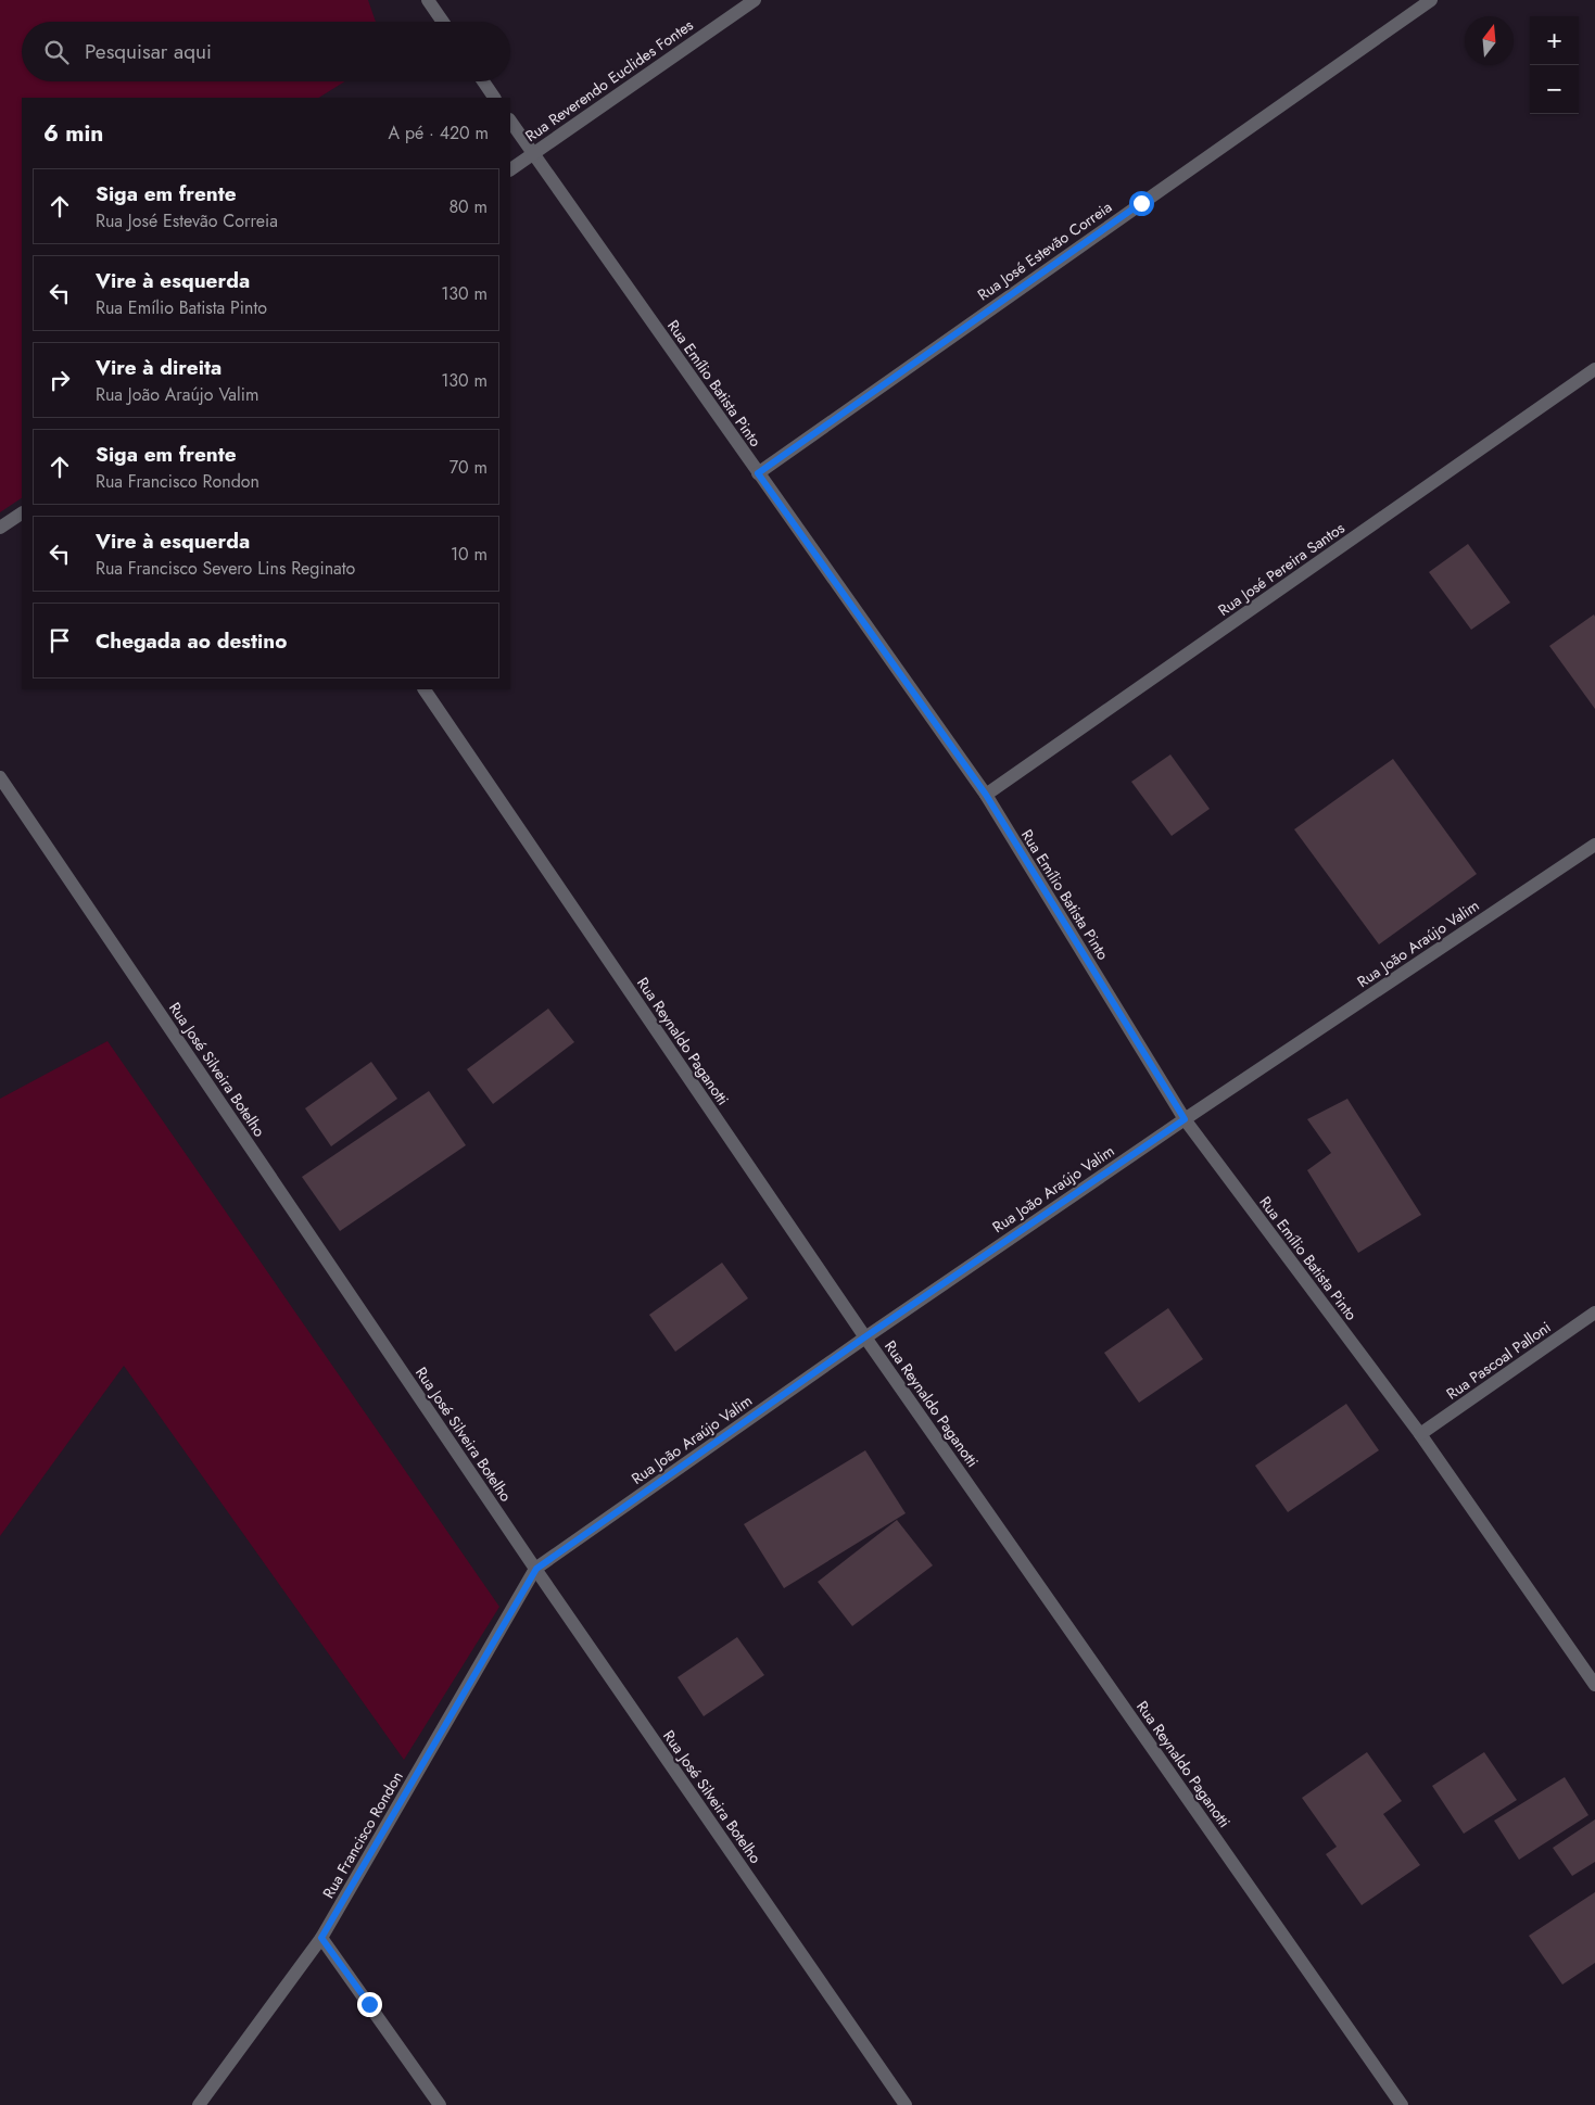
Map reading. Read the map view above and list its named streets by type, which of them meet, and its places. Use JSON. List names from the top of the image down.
{
  "streets": {
    "street": [
      "Rua Reverendo Euclides Fontes",
      "Rua José Estevão Correia",
      "Rua Emílio Batista Pinto",
      "Rua José Pereira Santos",
      "Rua João Araújo Valim",
      "Rua Reynaldo Paganotti",
      "Rua José Silveira Botelho",
      "Rua Pascoal Palloni",
      "Rua Francisco Rondon"
    ]
  },
  "crossings": [
    ["Rua Reverendo Euclides Fontes", "Rua Emílio Batista Pinto"],
    ["Rua José Estevão Correia", "Rua Emílio Batista Pinto"],
    ["Rua Emílio Batista Pinto", "Rua José Pereira Santos"],
    ["Rua Emílio Batista Pinto", "Rua João Araújo Valim"],
    ["Rua Emílio Batista Pinto", "Rua Pascoal Palloni"],
    ["Rua João Araújo Valim", "Rua Reynaldo Paganotti"],
    ["Rua João Araújo Valim", "Rua José Silveira Botelho"],
    ["Rua João Araújo Valim", "Rua Francisco Rondon"],
    ["Rua José Silveira Botelho", "Rua Francisco Rondon"]
  ],
  "north": "top",
  "page": {
    "map_buttons": ["+", "−"],
    "search": "Pesquisar aqui",
    "heading": ["6 min", "A pé · 420 m"],
    "list": [
      ["Siga em frente", "Rua José Estevão Correia", "80 m"],
      ["Vire à esquerda", "Rua Emílio Batista Pinto", "130 m"],
      ["Vire à direita", "Rua João Araújo Valim", "130 m"],
      ["Siga em frente", "Rua Francisco Rondon", "70 m"],
      ["Vire à esquerda", "Rua Francisco Severo Lins Reginato", "10 m"],
      "Chegada ao destino"
    ]
  }
}
